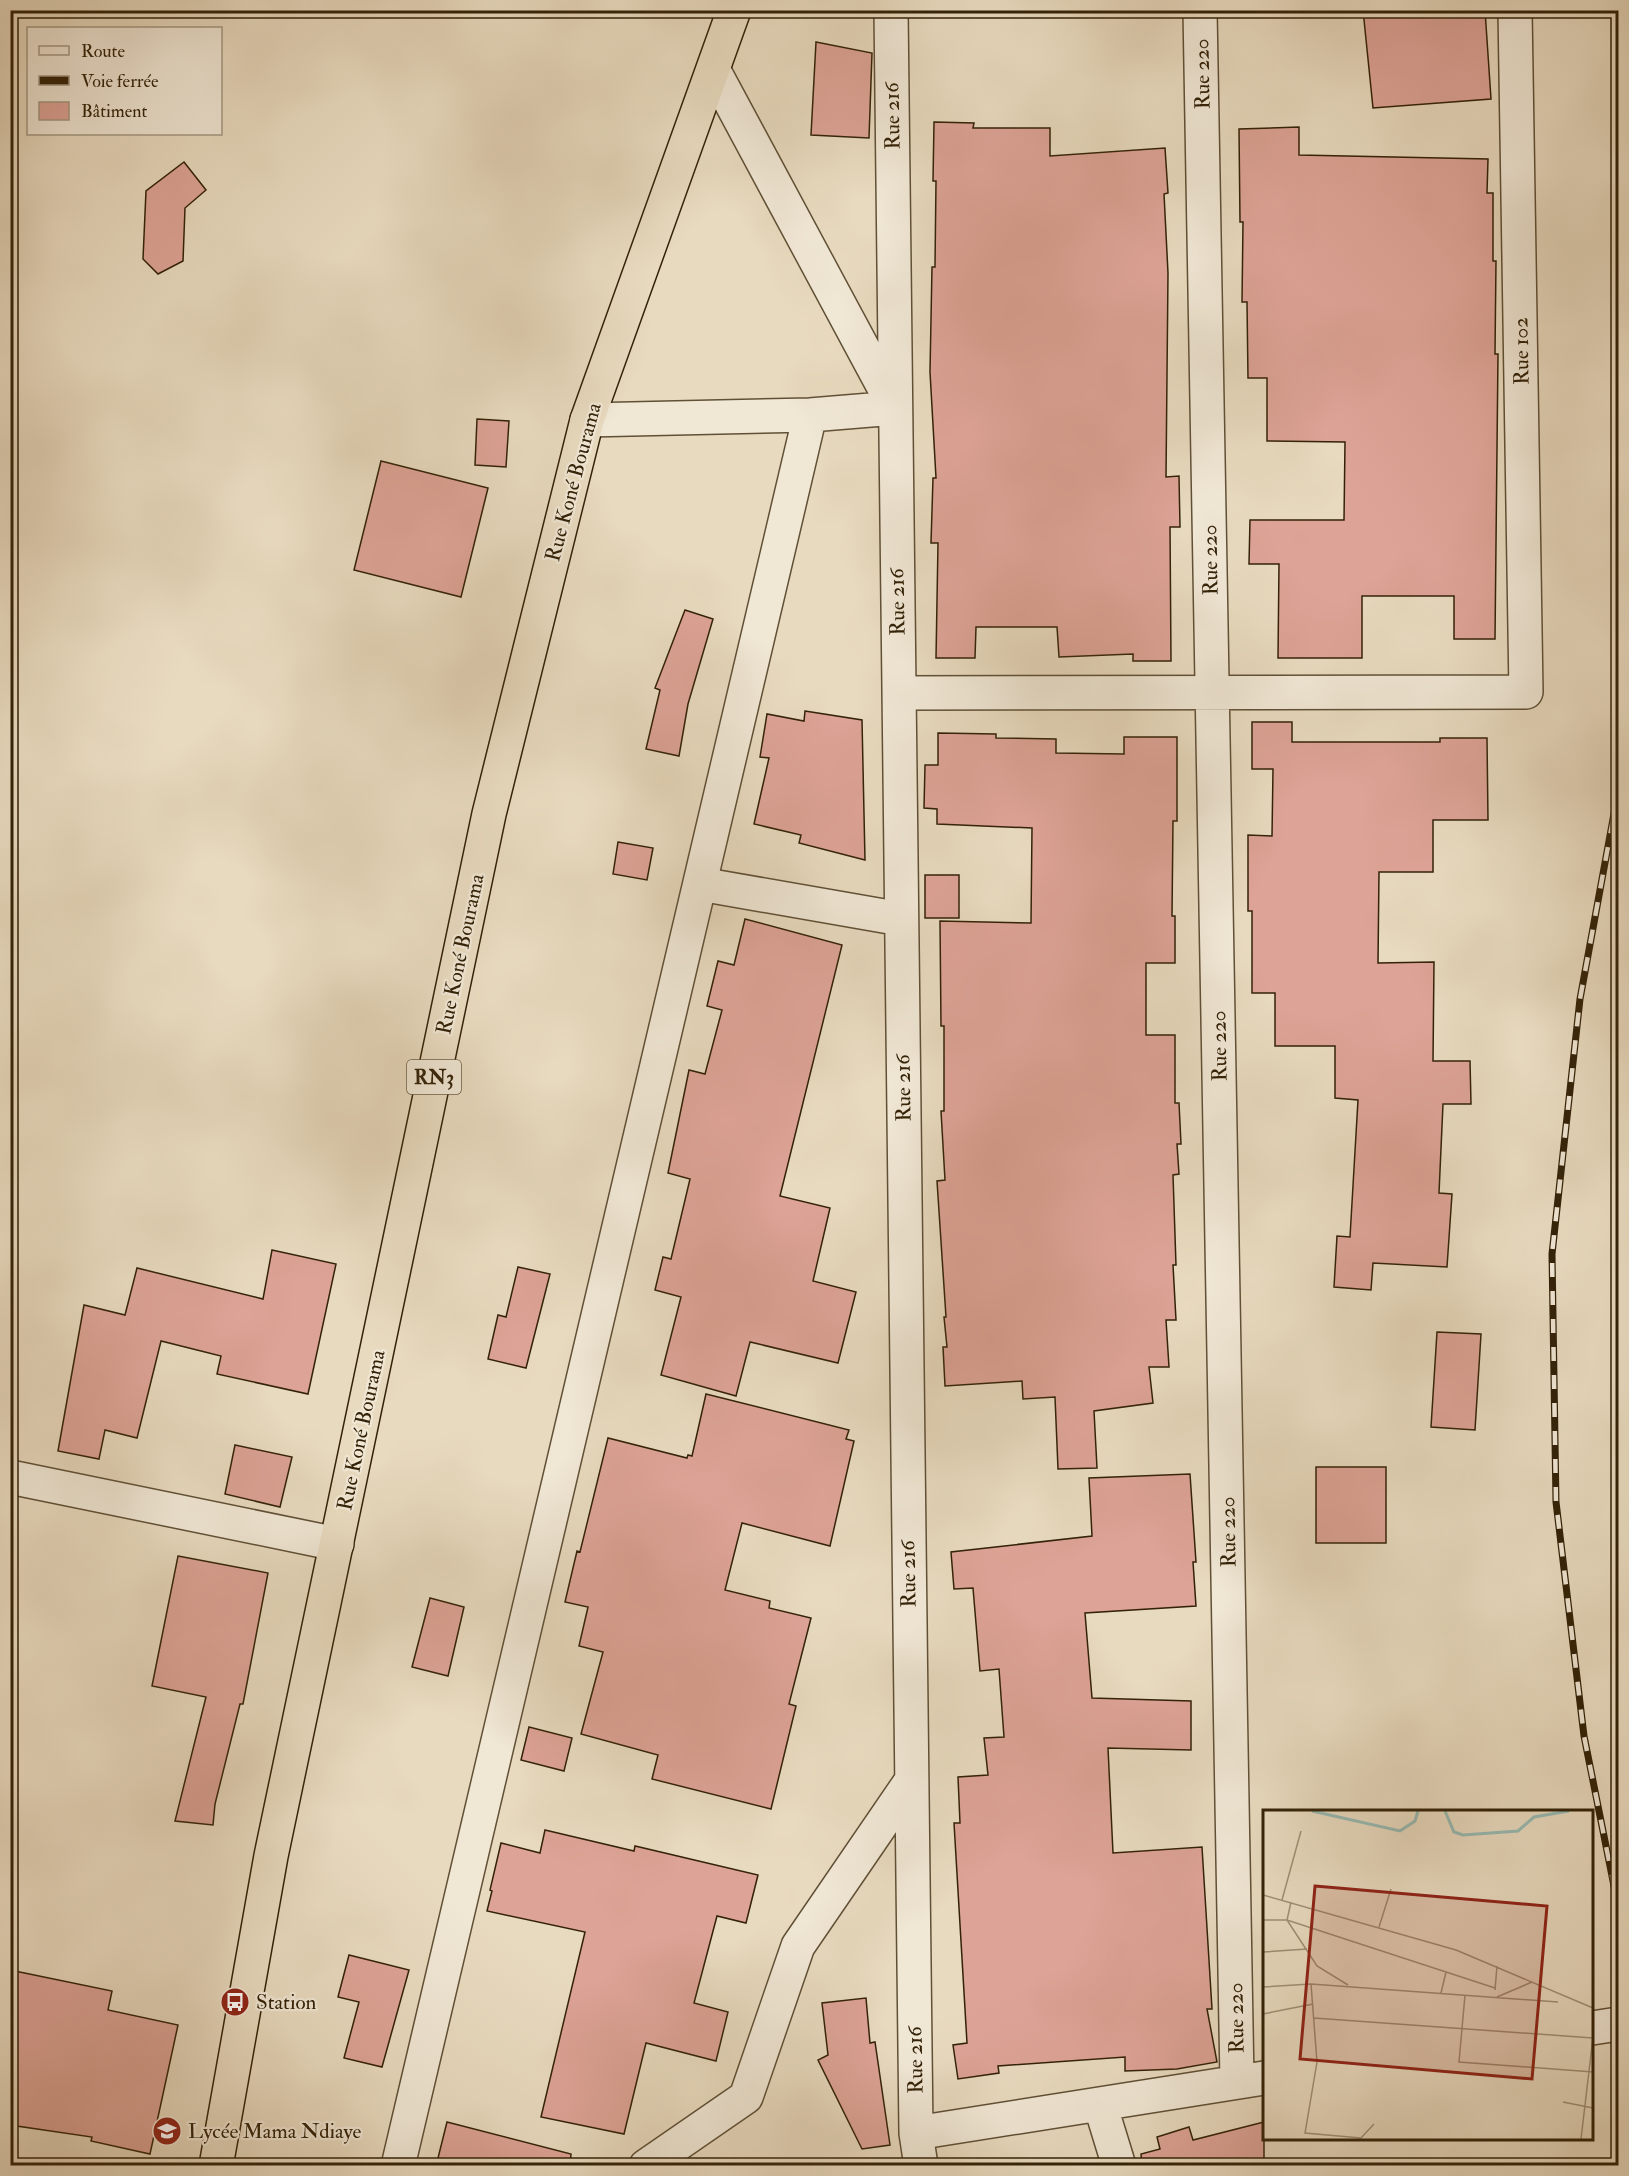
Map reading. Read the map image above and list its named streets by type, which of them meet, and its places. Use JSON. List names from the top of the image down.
{
  "streets": {
    "highway": ["Rue Koné Bourama", "RN3"],
    "street": ["Rue 220", "Rue 216", "Rue 102"]
  },
  "crossings": [
    ["Rue 220", "Rue 102"]
  ],
  "places": {
    "bus stop": ["Station"],
    "school or university": ["Lycée Mama Ndiaye"]
  },
  "legend": ["Route", "Voie ferrée", "Bâtiment"]
}
